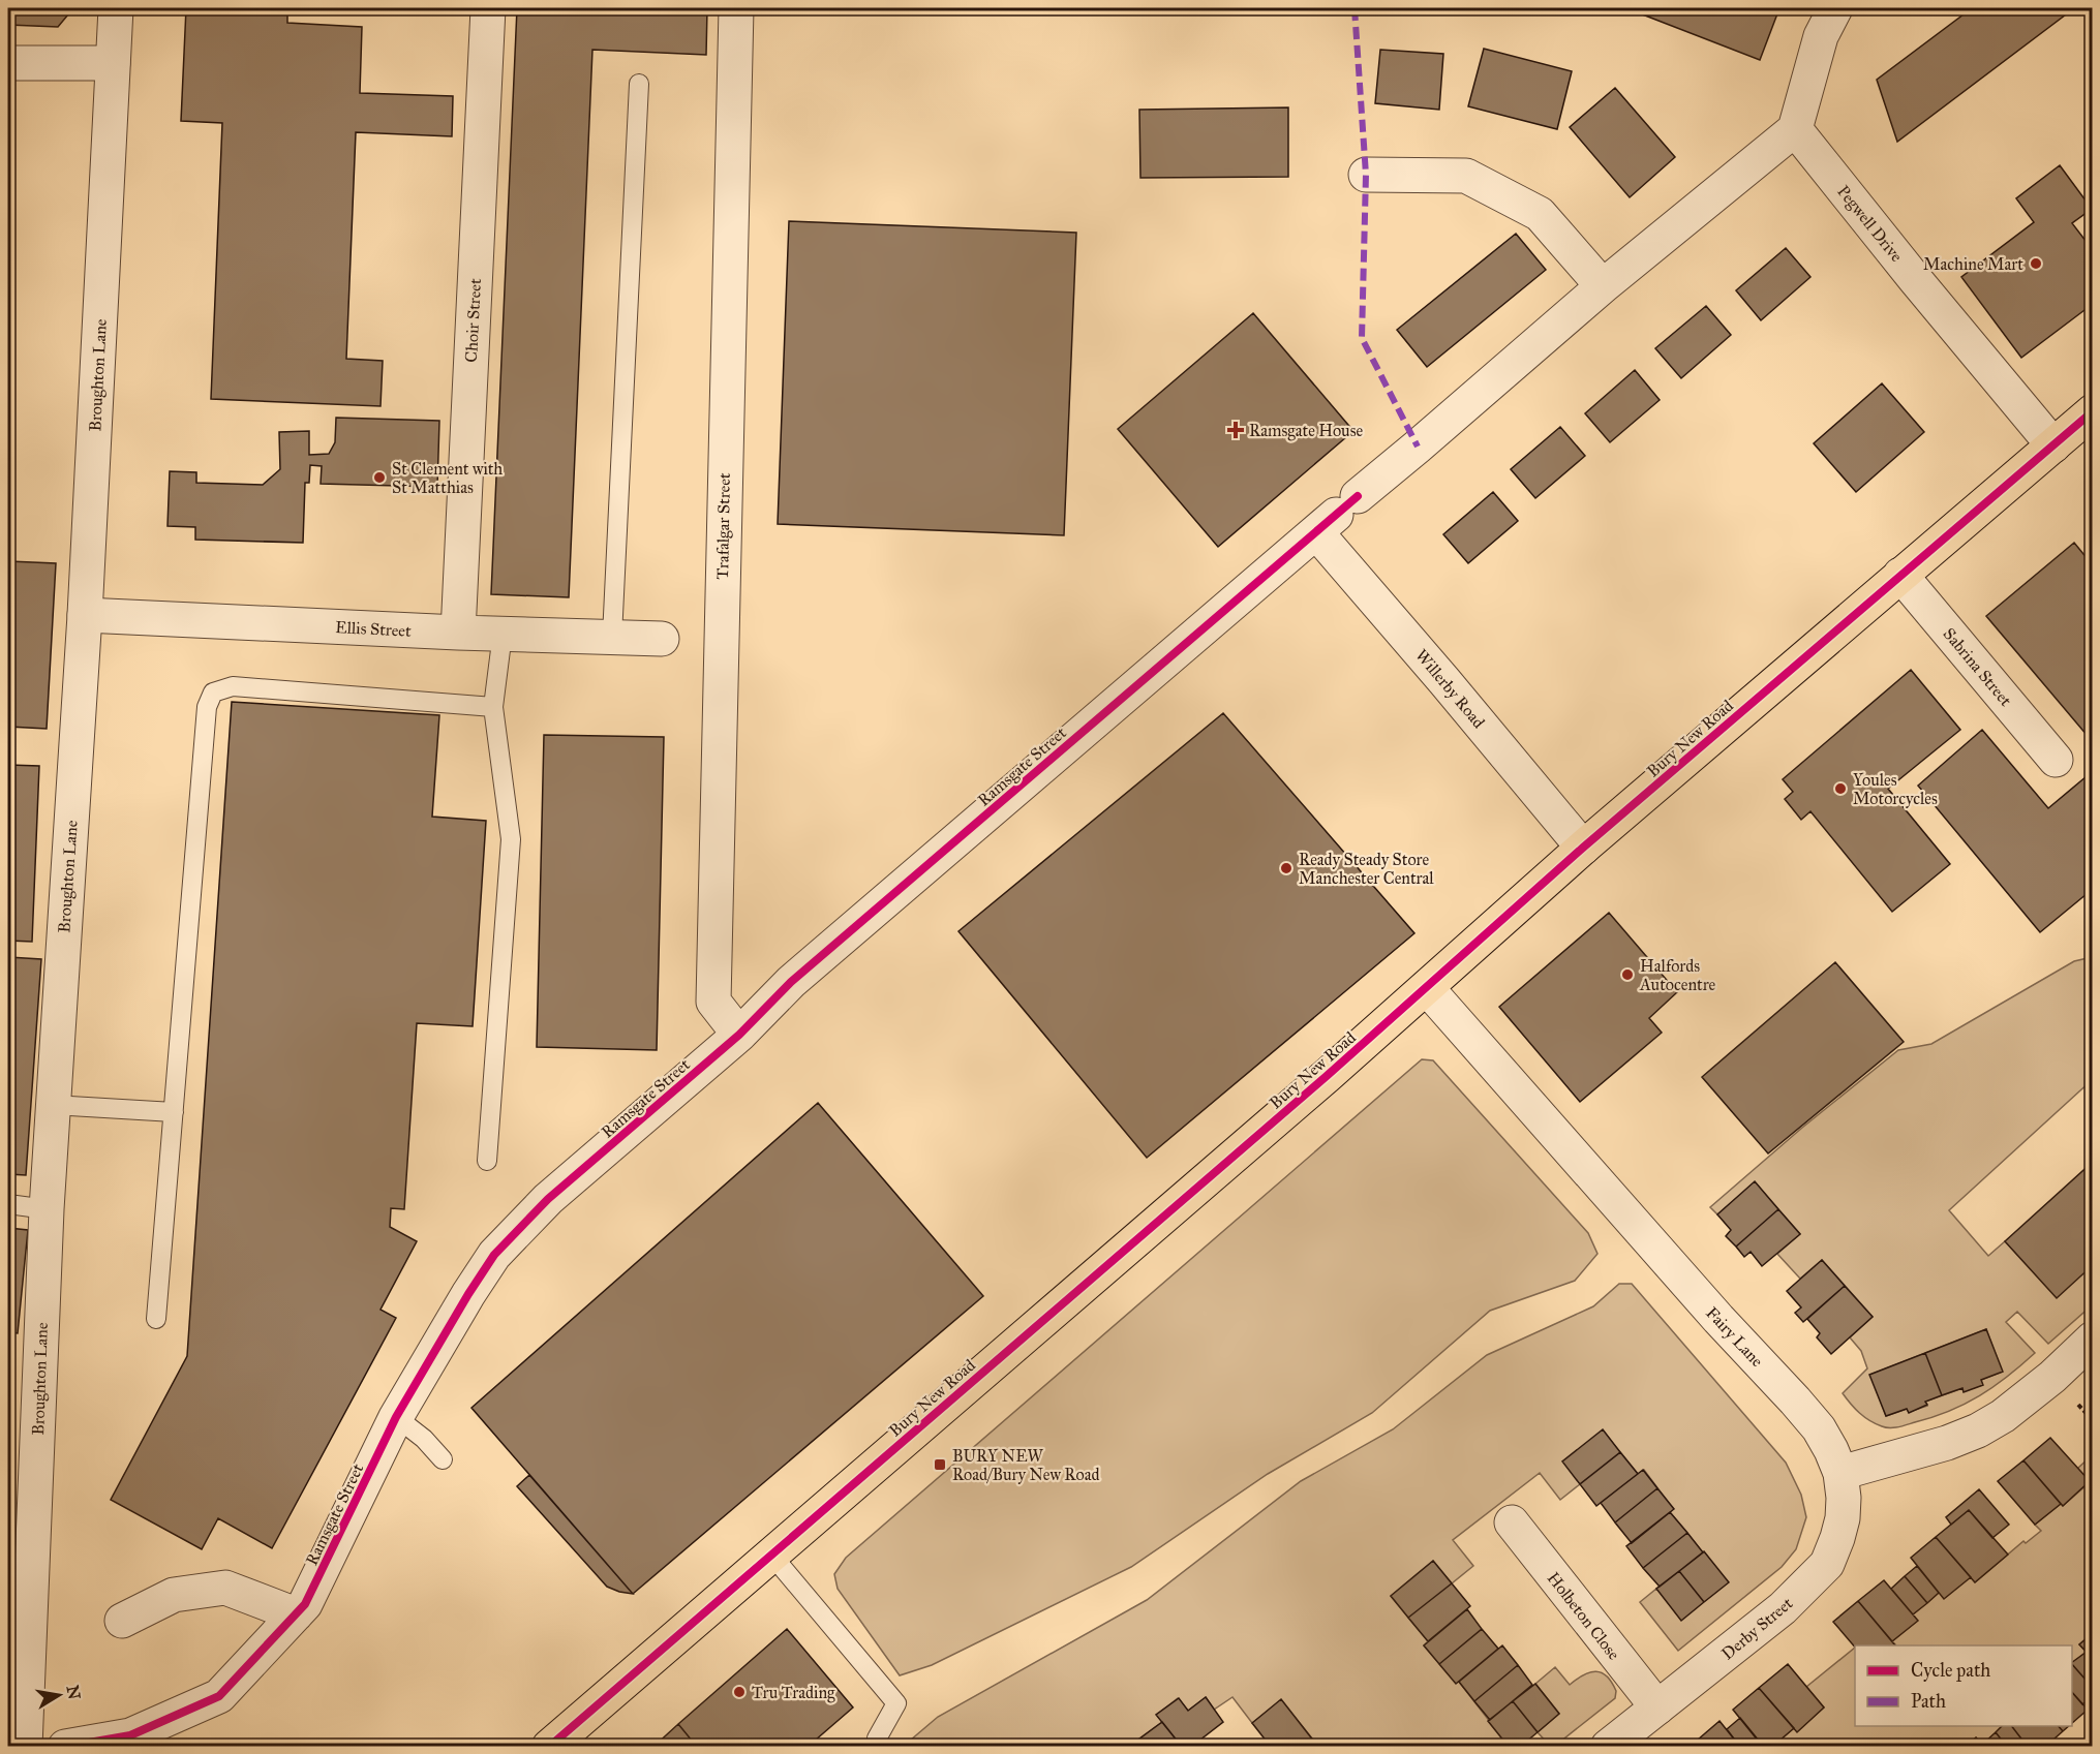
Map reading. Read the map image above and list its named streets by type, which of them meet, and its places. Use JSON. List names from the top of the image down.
{
  "streets": {
    "highway": ["Bury New Road"],
    "street": [
      "Pegwell Drive",
      "Choir Street",
      "Broughton Lane",
      "Trafalgar Street",
      "Ellis Street",
      "Sabrina Street",
      "Willerby Road",
      "Ramsgate Street",
      "Fairy Lane",
      "Holbeton Close",
      "Derby Street"
    ]
  },
  "crossings": [
    ["Pegwell Drive", "Bury New Road"],
    ["Pegwell Drive", "Ramsgate Street"],
    ["Choir Street", "Ellis Street"],
    ["Broughton Lane", "Ellis Street"],
    ["Trafalgar Street", "Ramsgate Street"],
    ["Sabrina Street", "Bury New Road"],
    ["Willerby Road", "Bury New Road"],
    ["Willerby Road", "Ramsgate Street"],
    ["Bury New Road", "Fairy Lane"],
    ["Fairy Lane", "Derby Street"],
    ["Holbeton Close", "Derby Street"]
  ],
  "places": {
    "other": [
      "Machine Mart",
      "St Clement with St Matthias",
      "Youles Motorcycles",
      "Ready Steady Store Manchester Central",
      "Halfords Autocentre",
      "Tru Trading"
    ],
    "health": ["Ramsgate House"],
    "transit": ["BURY NEW Road/Bury New Road"]
  },
  "legend": ["Cycle path", "Path"],
  "north": "right"
}
